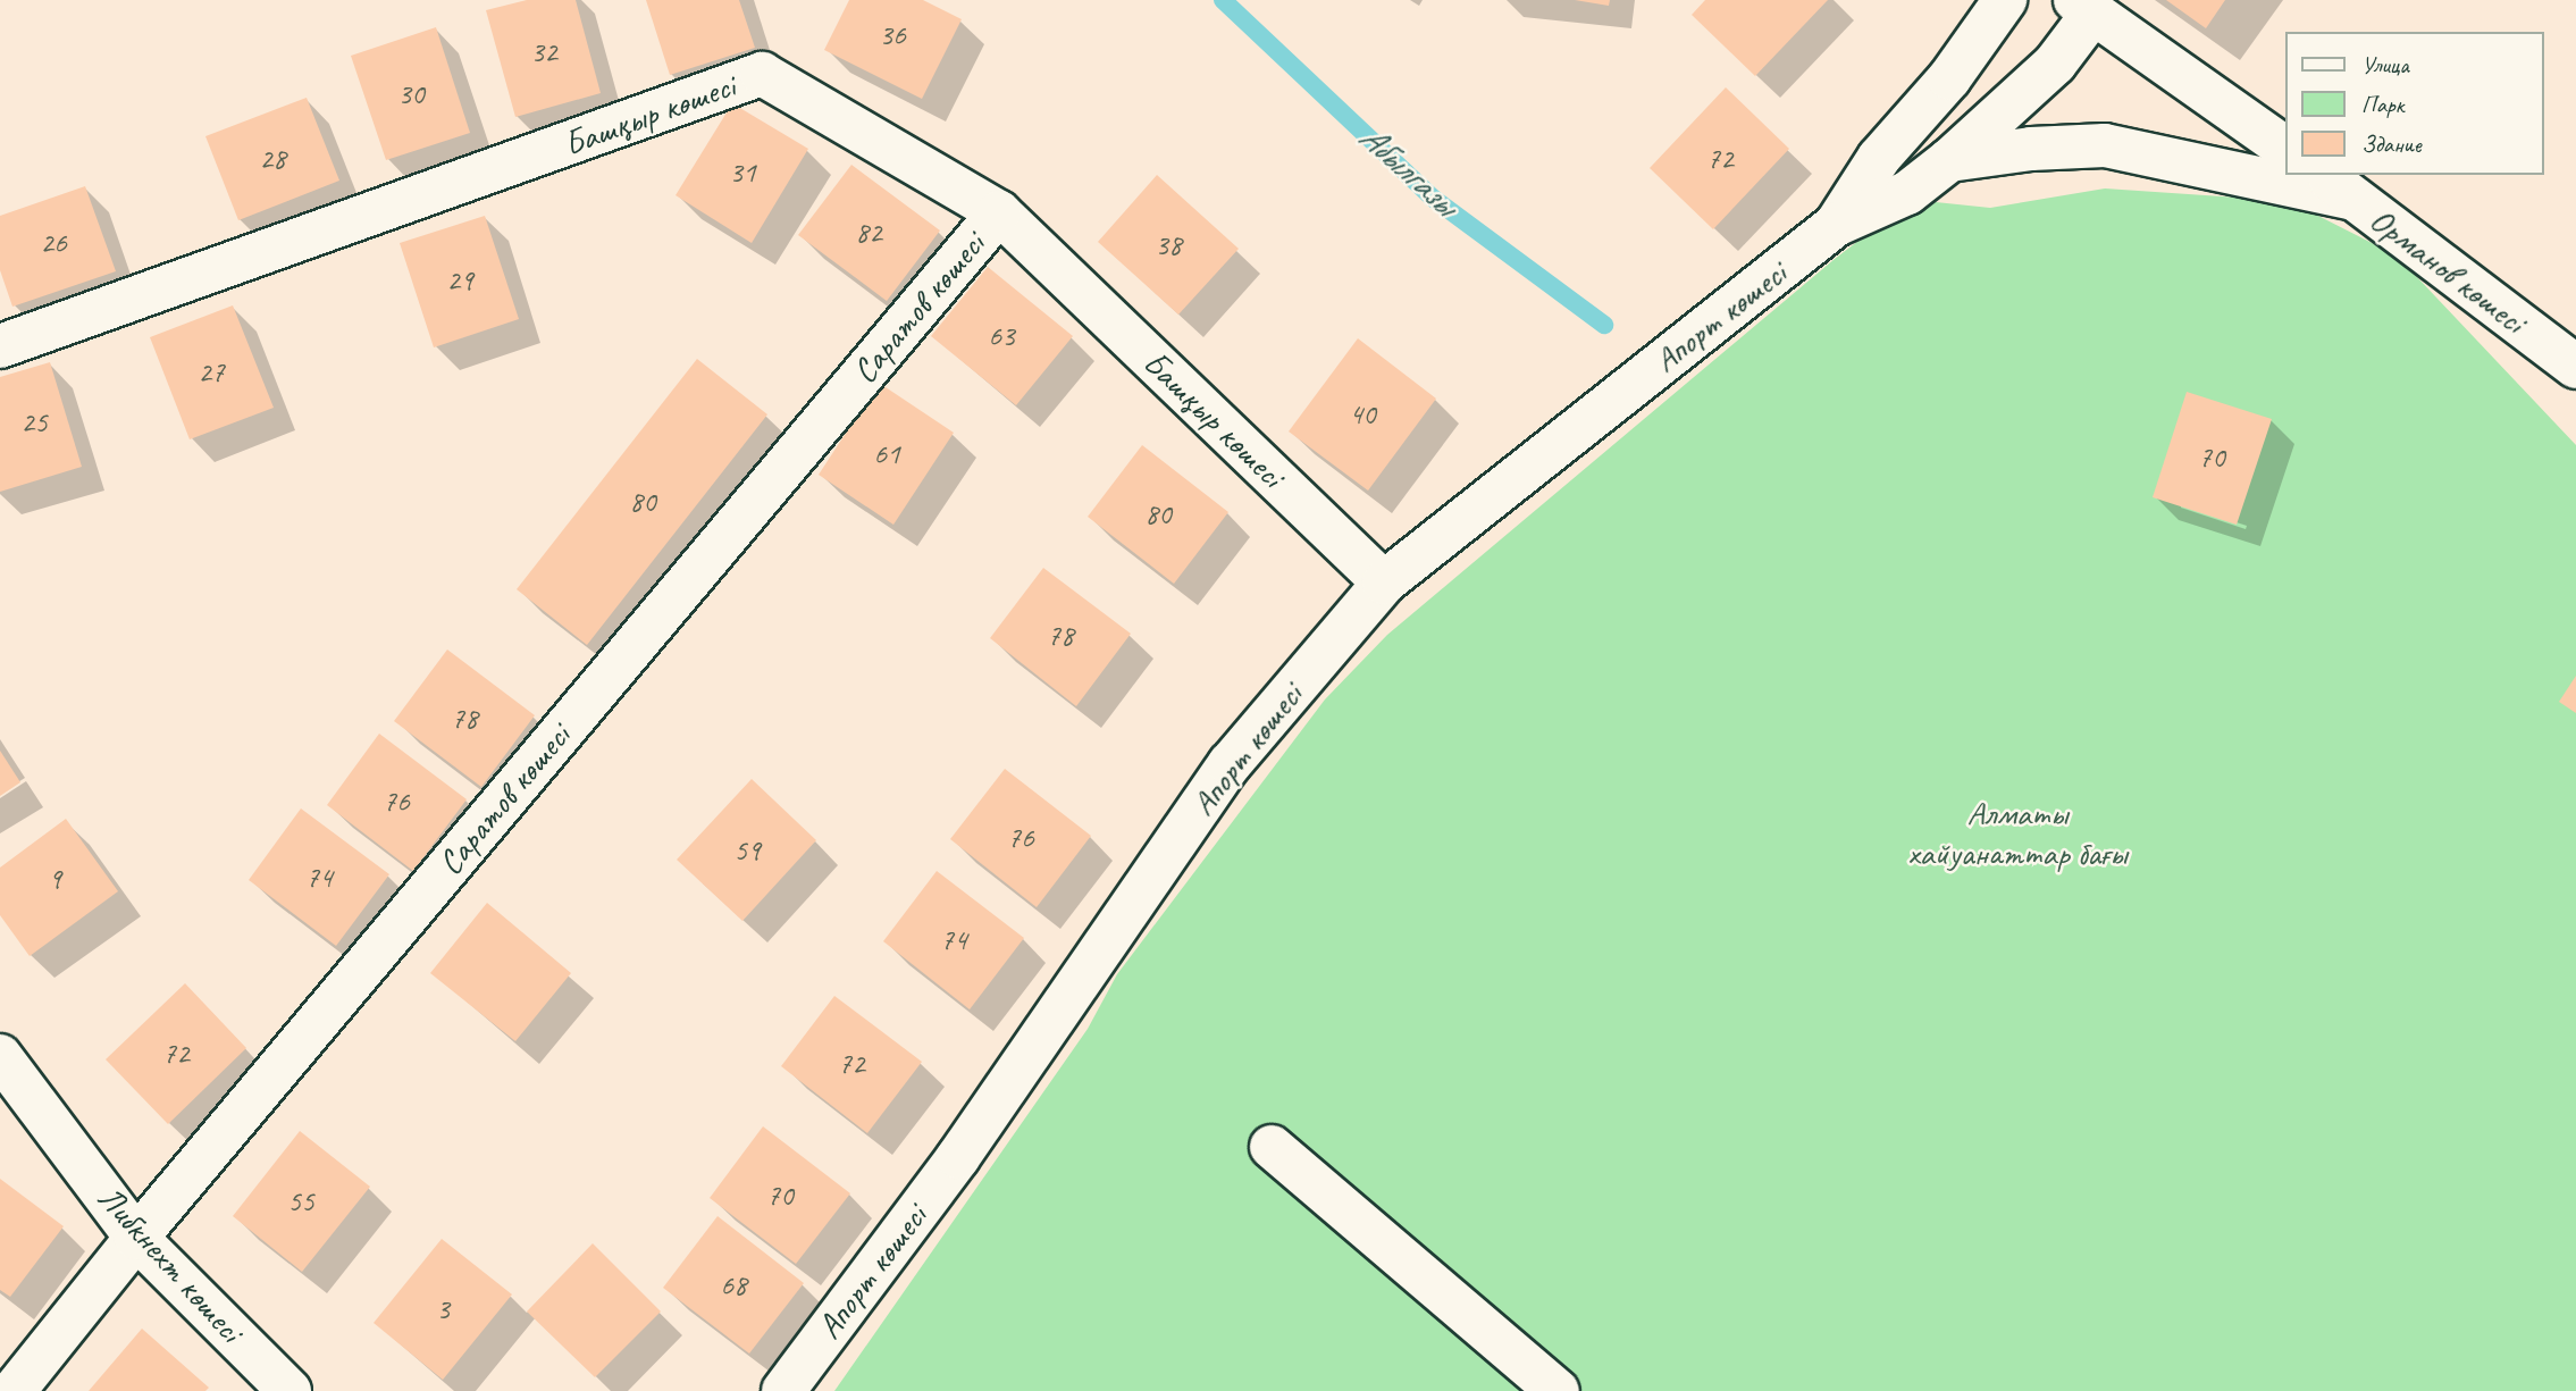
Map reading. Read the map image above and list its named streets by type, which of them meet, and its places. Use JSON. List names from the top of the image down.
{
  "streets": {
    "street": [
      "Башқыр көшесі",
      "Орманов көшесі",
      "Саратов көшесі",
      "Апорт көшесі",
      "Либкнехт көшесі"
    ]
  },
  "crossings": [
    ["Башқыр көшесі", "Саратов көшесі"],
    ["Башқыр көшесі", "Апорт көшесі"],
    ["Саратов көшесі", "Либкнехт көшесі"]
  ],
  "water": ["Абылгазы"],
  "parks": ["Алматы хайуанаттар бағы"],
  "house_numbers": [
    "36",
    "32",
    "30",
    "28",
    "72",
    "31",
    "82",
    "26",
    "38",
    "29",
    "63",
    "27",
    "40",
    "25",
    "61",
    "70",
    "80",
    "80",
    "78",
    "78",
    "76",
    "76",
    "59",
    "74",
    "9",
    "74",
    "72",
    "72",
    "70",
    "55",
    "68",
    "3"
  ],
  "legend": ["Улица", "Парк", "Здание"]
}
